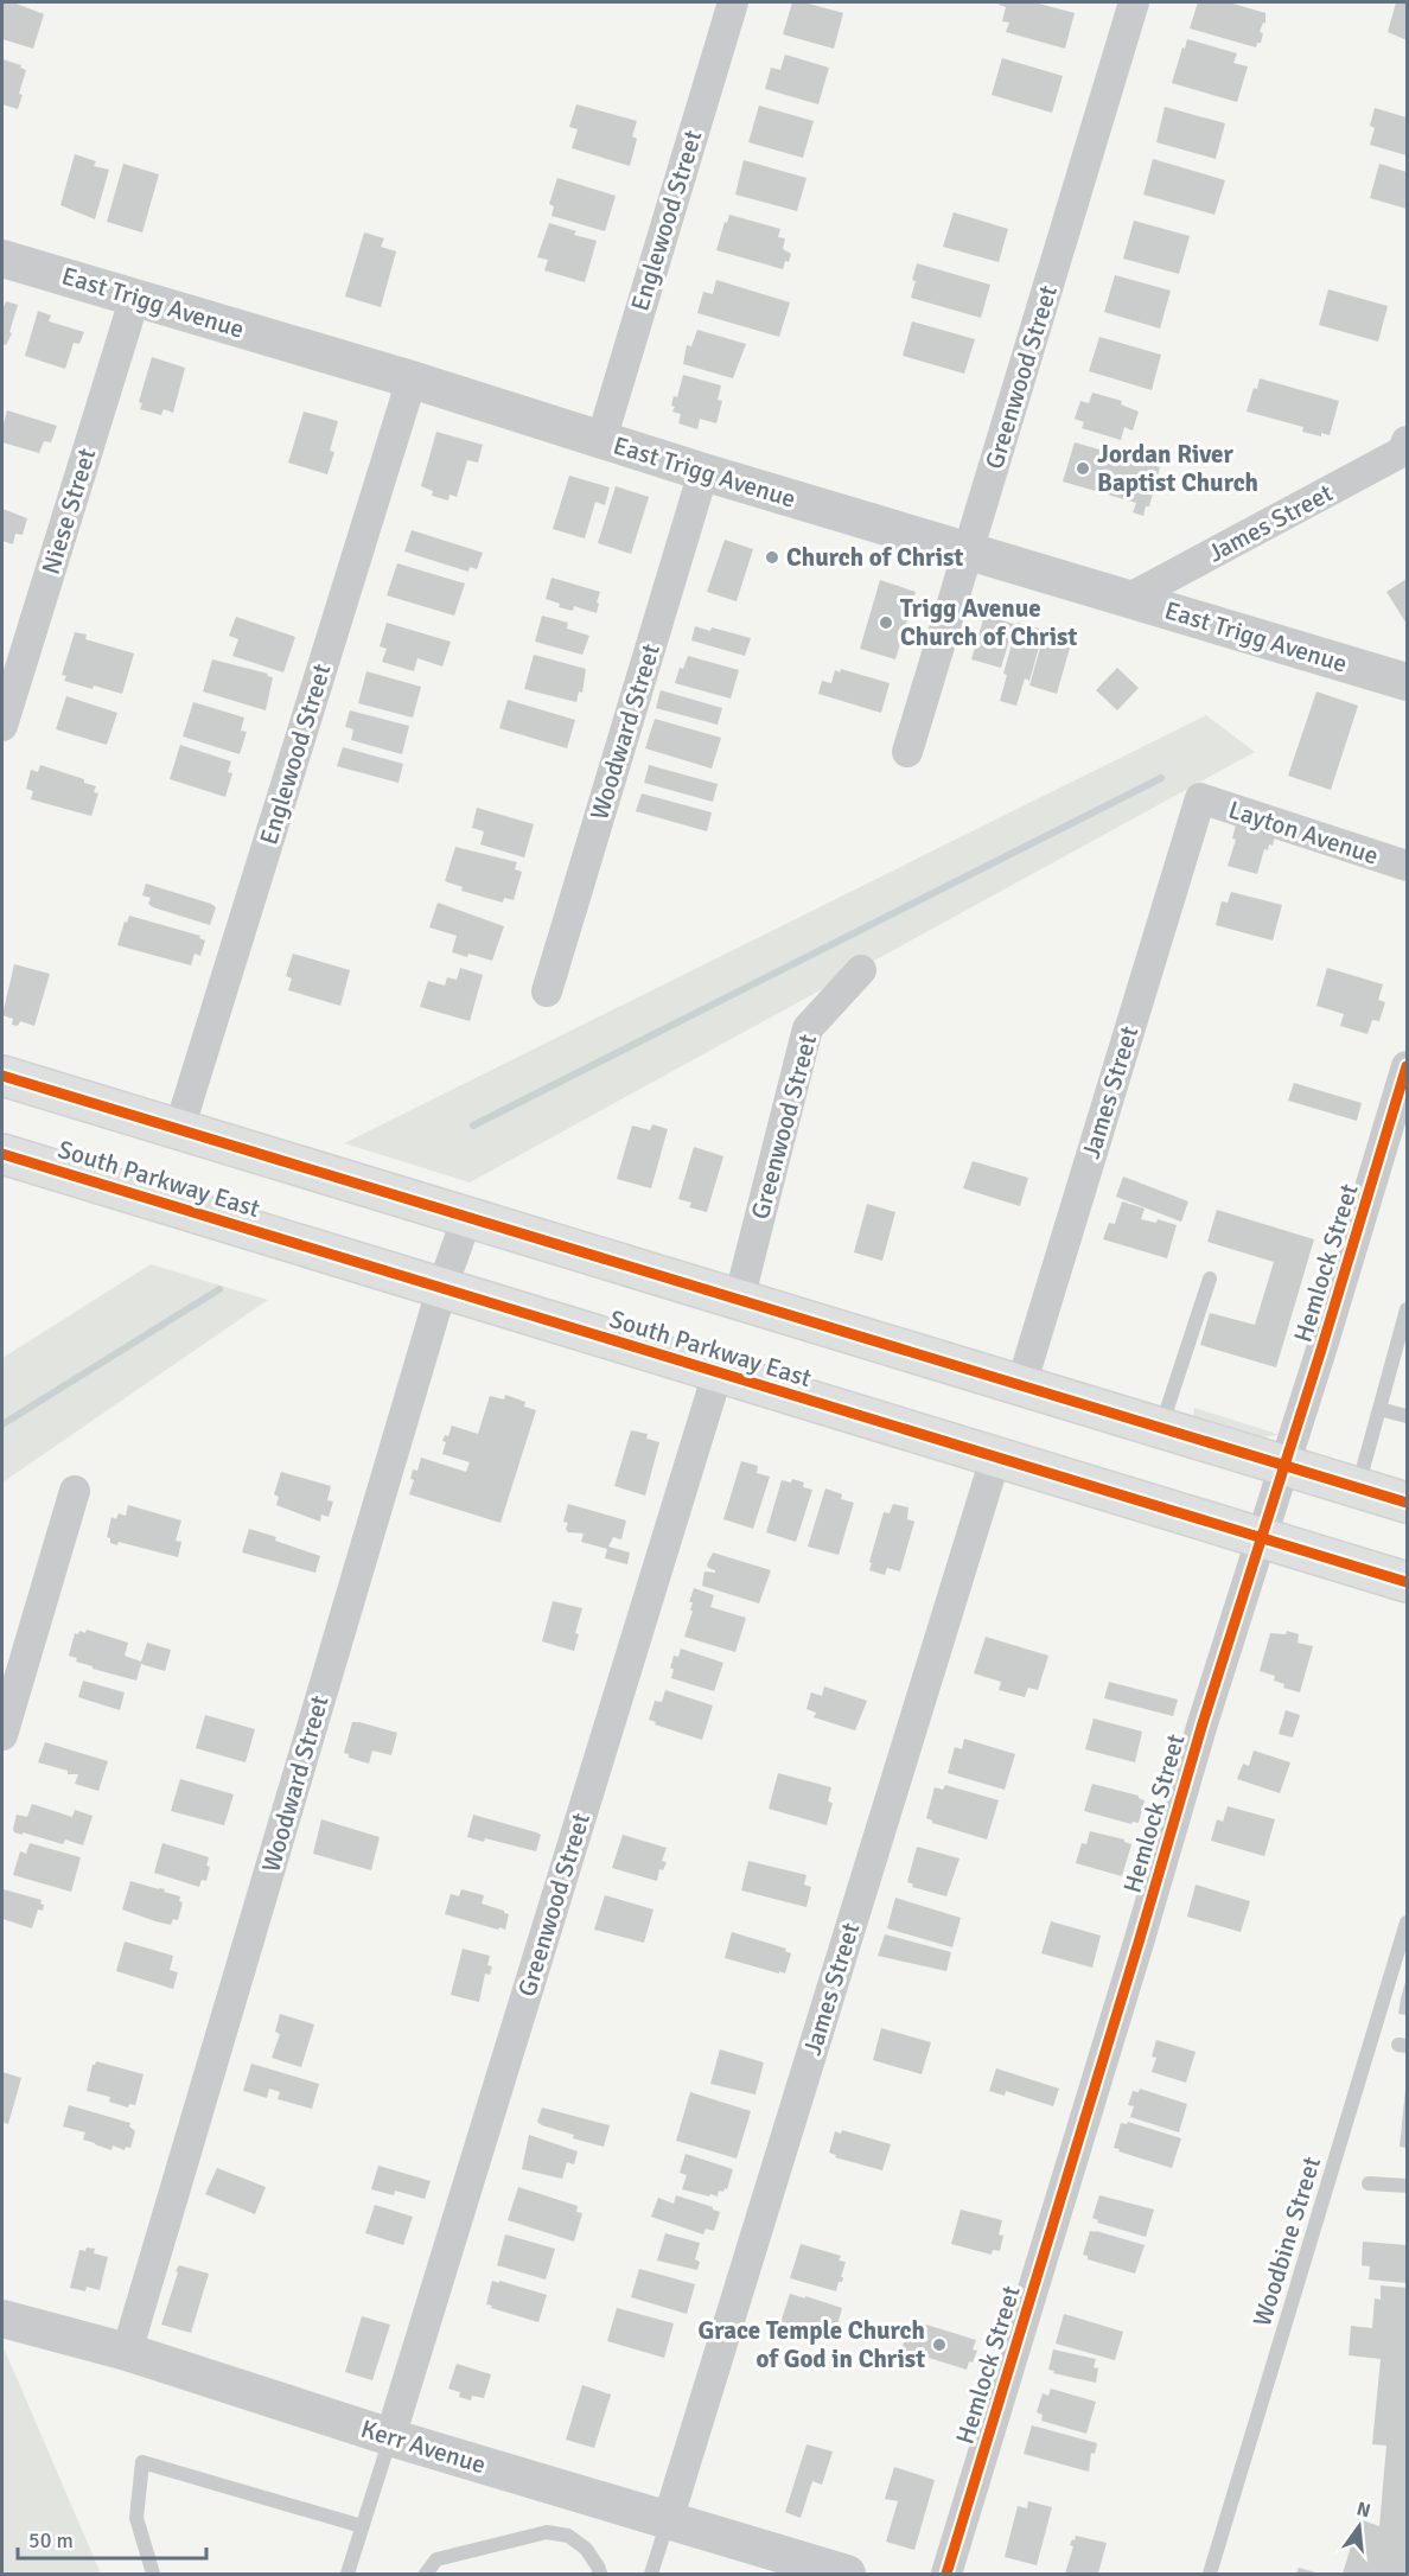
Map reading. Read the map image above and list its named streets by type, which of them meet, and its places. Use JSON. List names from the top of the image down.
{
  "streets": {
    "main road": ["South Parkway East"],
    "street": [
      "Englewood Street",
      "East Trigg Avenue",
      "Greenwood Street",
      "Niese Street",
      "James Street",
      "Woodward Street",
      "Layton Avenue",
      "Hemlock Street",
      "Kerr Avenue"
    ],
    "lane": ["Woodbine Street"]
  },
  "crossings": [
    ["Englewood Street", "East Trigg Avenue"],
    ["East Trigg Avenue", "Greenwood Street"],
    ["East Trigg Avenue", "Niese Street"],
    ["East Trigg Avenue", "James Street"],
    ["East Trigg Avenue", "Woodward Street"],
    ["Greenwood Street", "South Parkway East"],
    ["Greenwood Street", "Kerr Avenue"],
    ["James Street", "Layton Avenue"],
    ["James Street", "South Parkway East"],
    ["James Street", "Kerr Avenue"],
    ["Woodward Street", "South Parkway East"],
    ["Woodward Street", "Kerr Avenue"],
    ["South Parkway East", "Hemlock Street"]
  ],
  "places": [
    "Jordan River Baptist Church",
    "Church of Christ",
    "Trigg Avenue Church of Christ",
    "Grace Temple Church of God in Christ"
  ],
  "scale_bar": "50 m",
  "north": "top"
}
